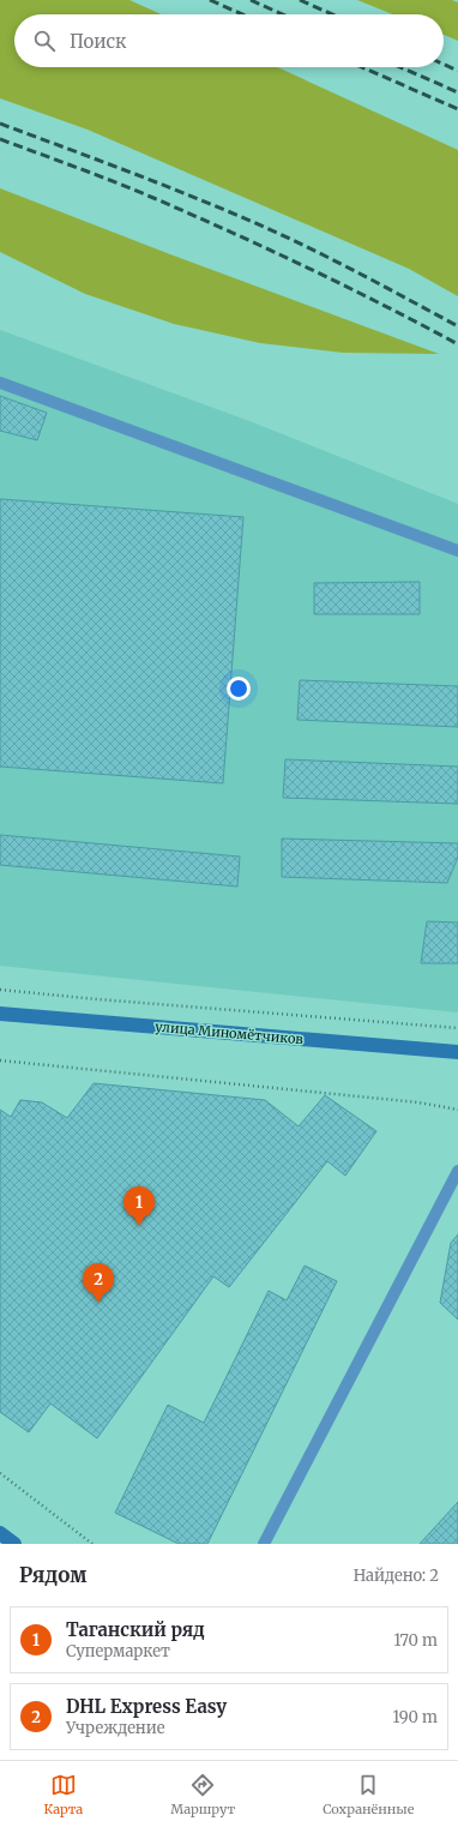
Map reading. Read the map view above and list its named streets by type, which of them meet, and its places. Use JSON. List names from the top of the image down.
{
  "streets": {
    "street": ["улица Миномётчиков"]
  },
  "page": {
    "search": "Поиск",
    "pins": ["1", "2"],
    "heading": ["Рядом", "Найдено: 2"],
    "list": [
      {
        "mark": "1",
        "name": "Таганский ряд",
        "note": "Супермаркет",
        "value": "170 m"
      },
      {
        "mark": "2",
        "name": "DHL Express Easy",
        "note": "Учреждение",
        "value": "190 m"
      }
    ],
    "nav": ["Карта", "Маршрут", "Сохранённые"]
  }
}
